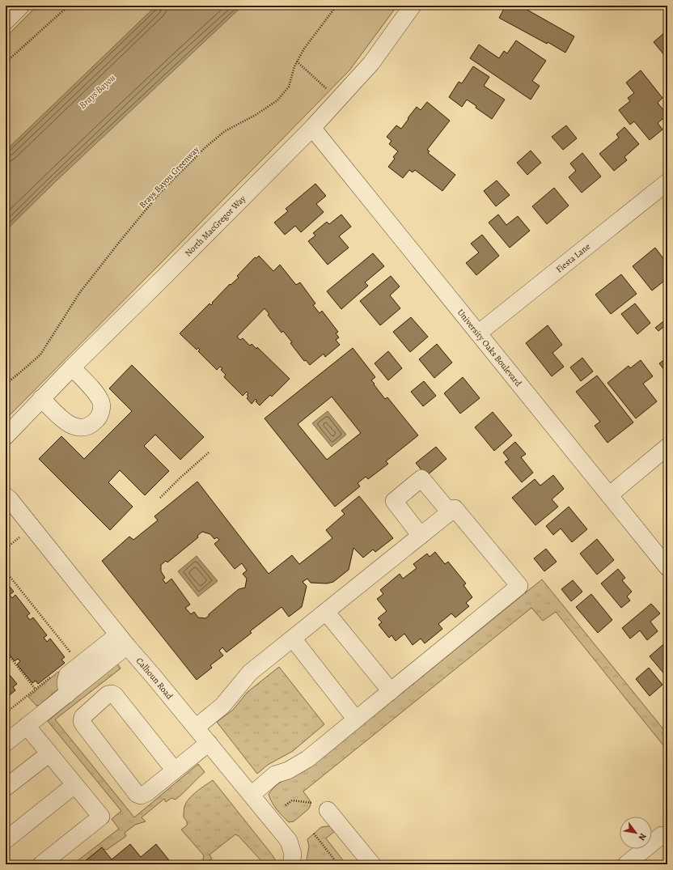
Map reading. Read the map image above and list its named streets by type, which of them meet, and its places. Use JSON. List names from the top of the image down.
{
  "streets": {
    "street": [
      "North MacGregor Way",
      "Fiesta Lane",
      "University Oaks Boulevard",
      "Calhoun Road"
    ],
    "path": ["Brays Bayou Greenway"]
  },
  "crossings": [
    ["North MacGregor Way", "University Oaks Boulevard"],
    ["Fiesta Lane", "University Oaks Boulevard"]
  ],
  "water": ["Brays Bayou"],
  "north": "bottom right"
}
